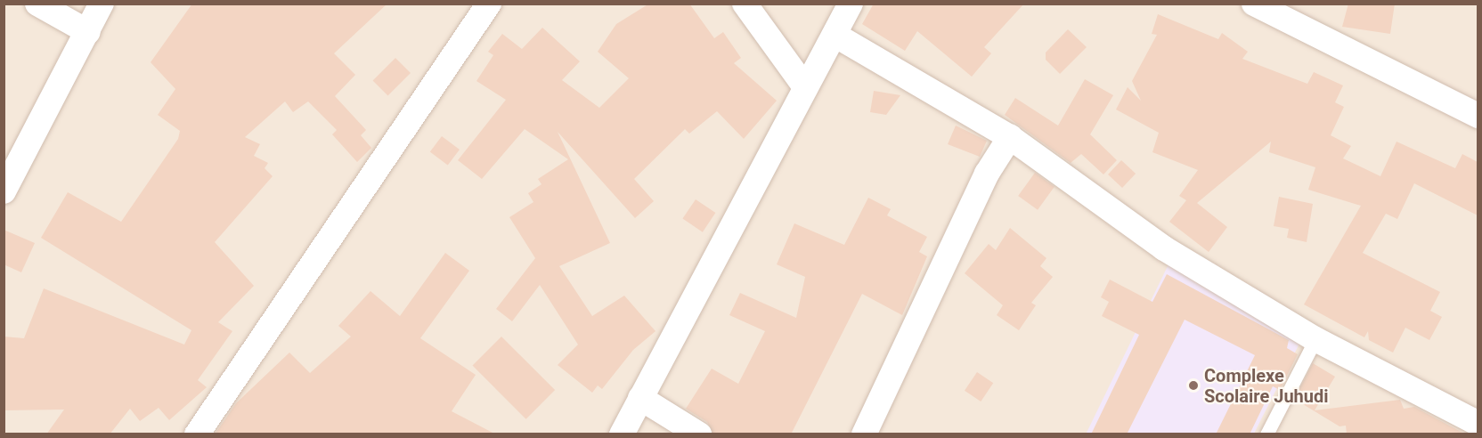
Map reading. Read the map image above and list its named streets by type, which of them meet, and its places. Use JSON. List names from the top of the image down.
{
  "places": ["Complexe Scolaire Juhudi"]
}
